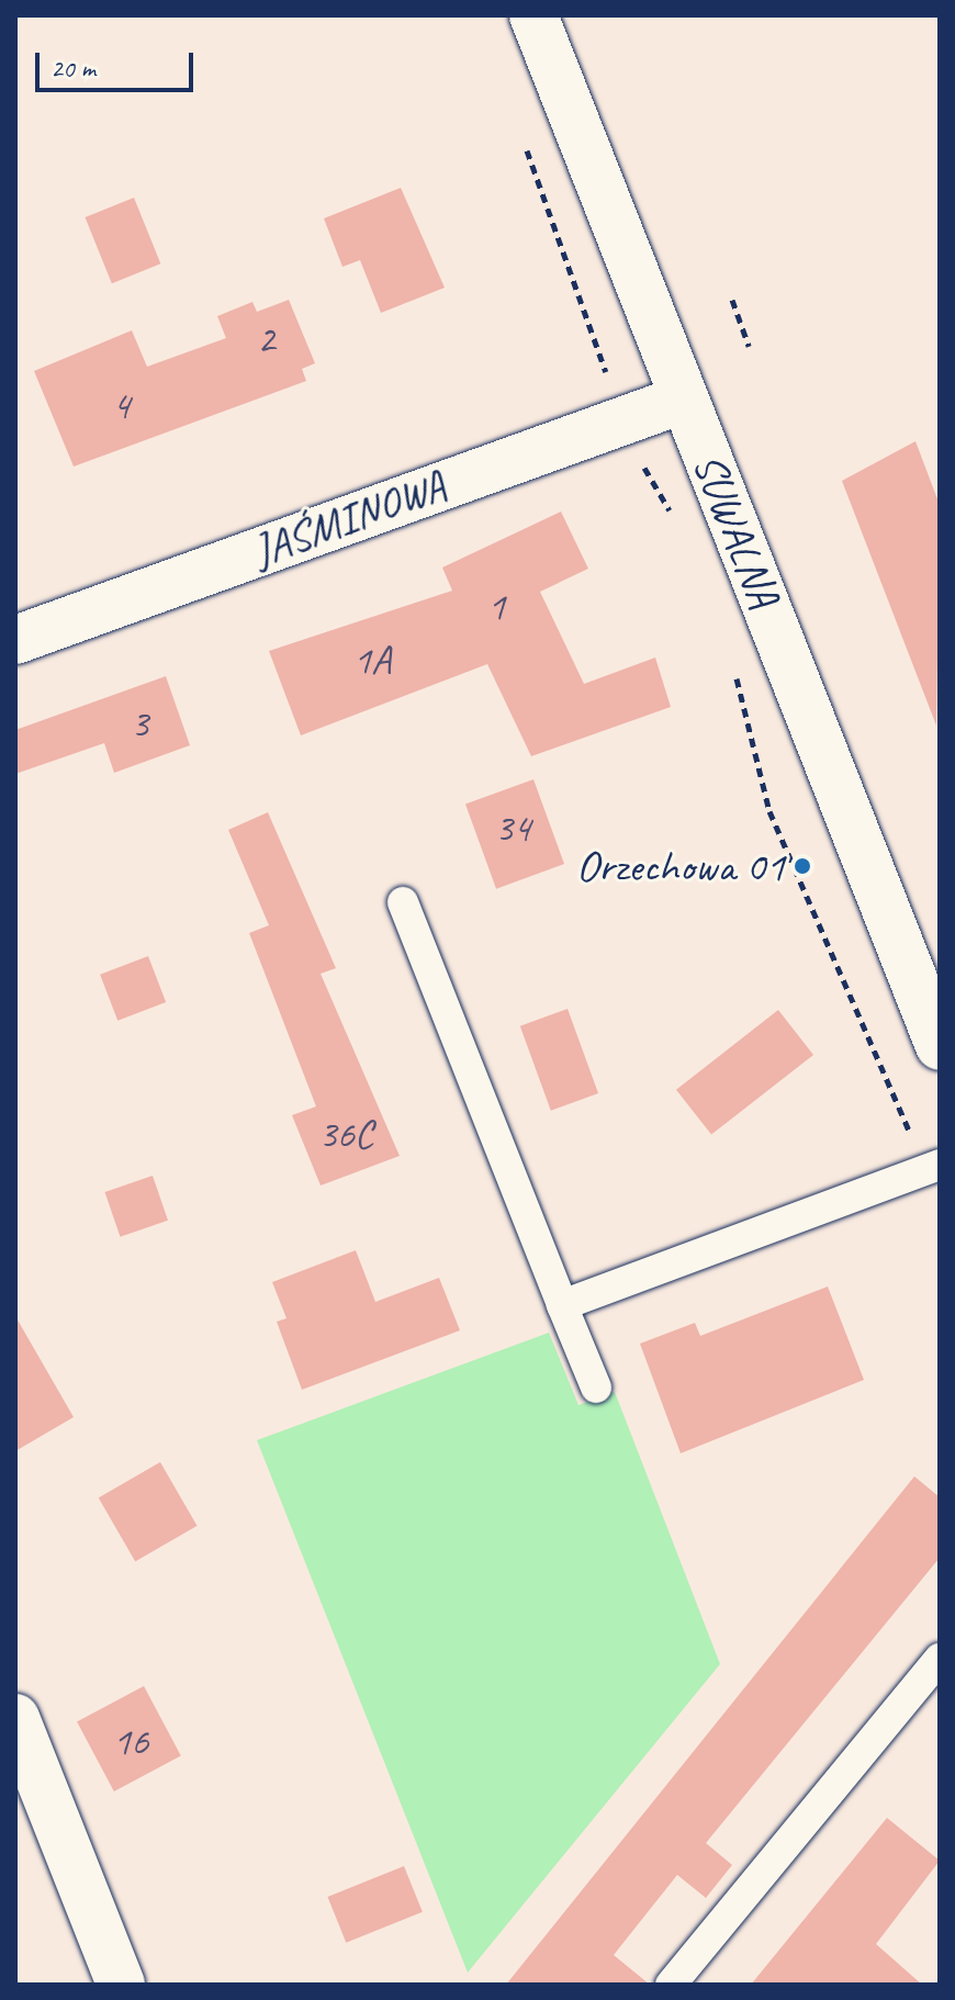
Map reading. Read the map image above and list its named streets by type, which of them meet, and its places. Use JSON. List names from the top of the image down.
{
  "streets": {
    "street": ["JAŚMINOWA", "SUWALNA"]
  },
  "crossings": [
    ["JAŚMINOWA", "SUWALNA"]
  ],
  "places": ["Orzechowa 01"],
  "house_numbers": [
    "2",
    "4",
    "1",
    "1A",
    "3",
    "34",
    "36C",
    "16"
  ],
  "scale_bar": "20 m"
}
